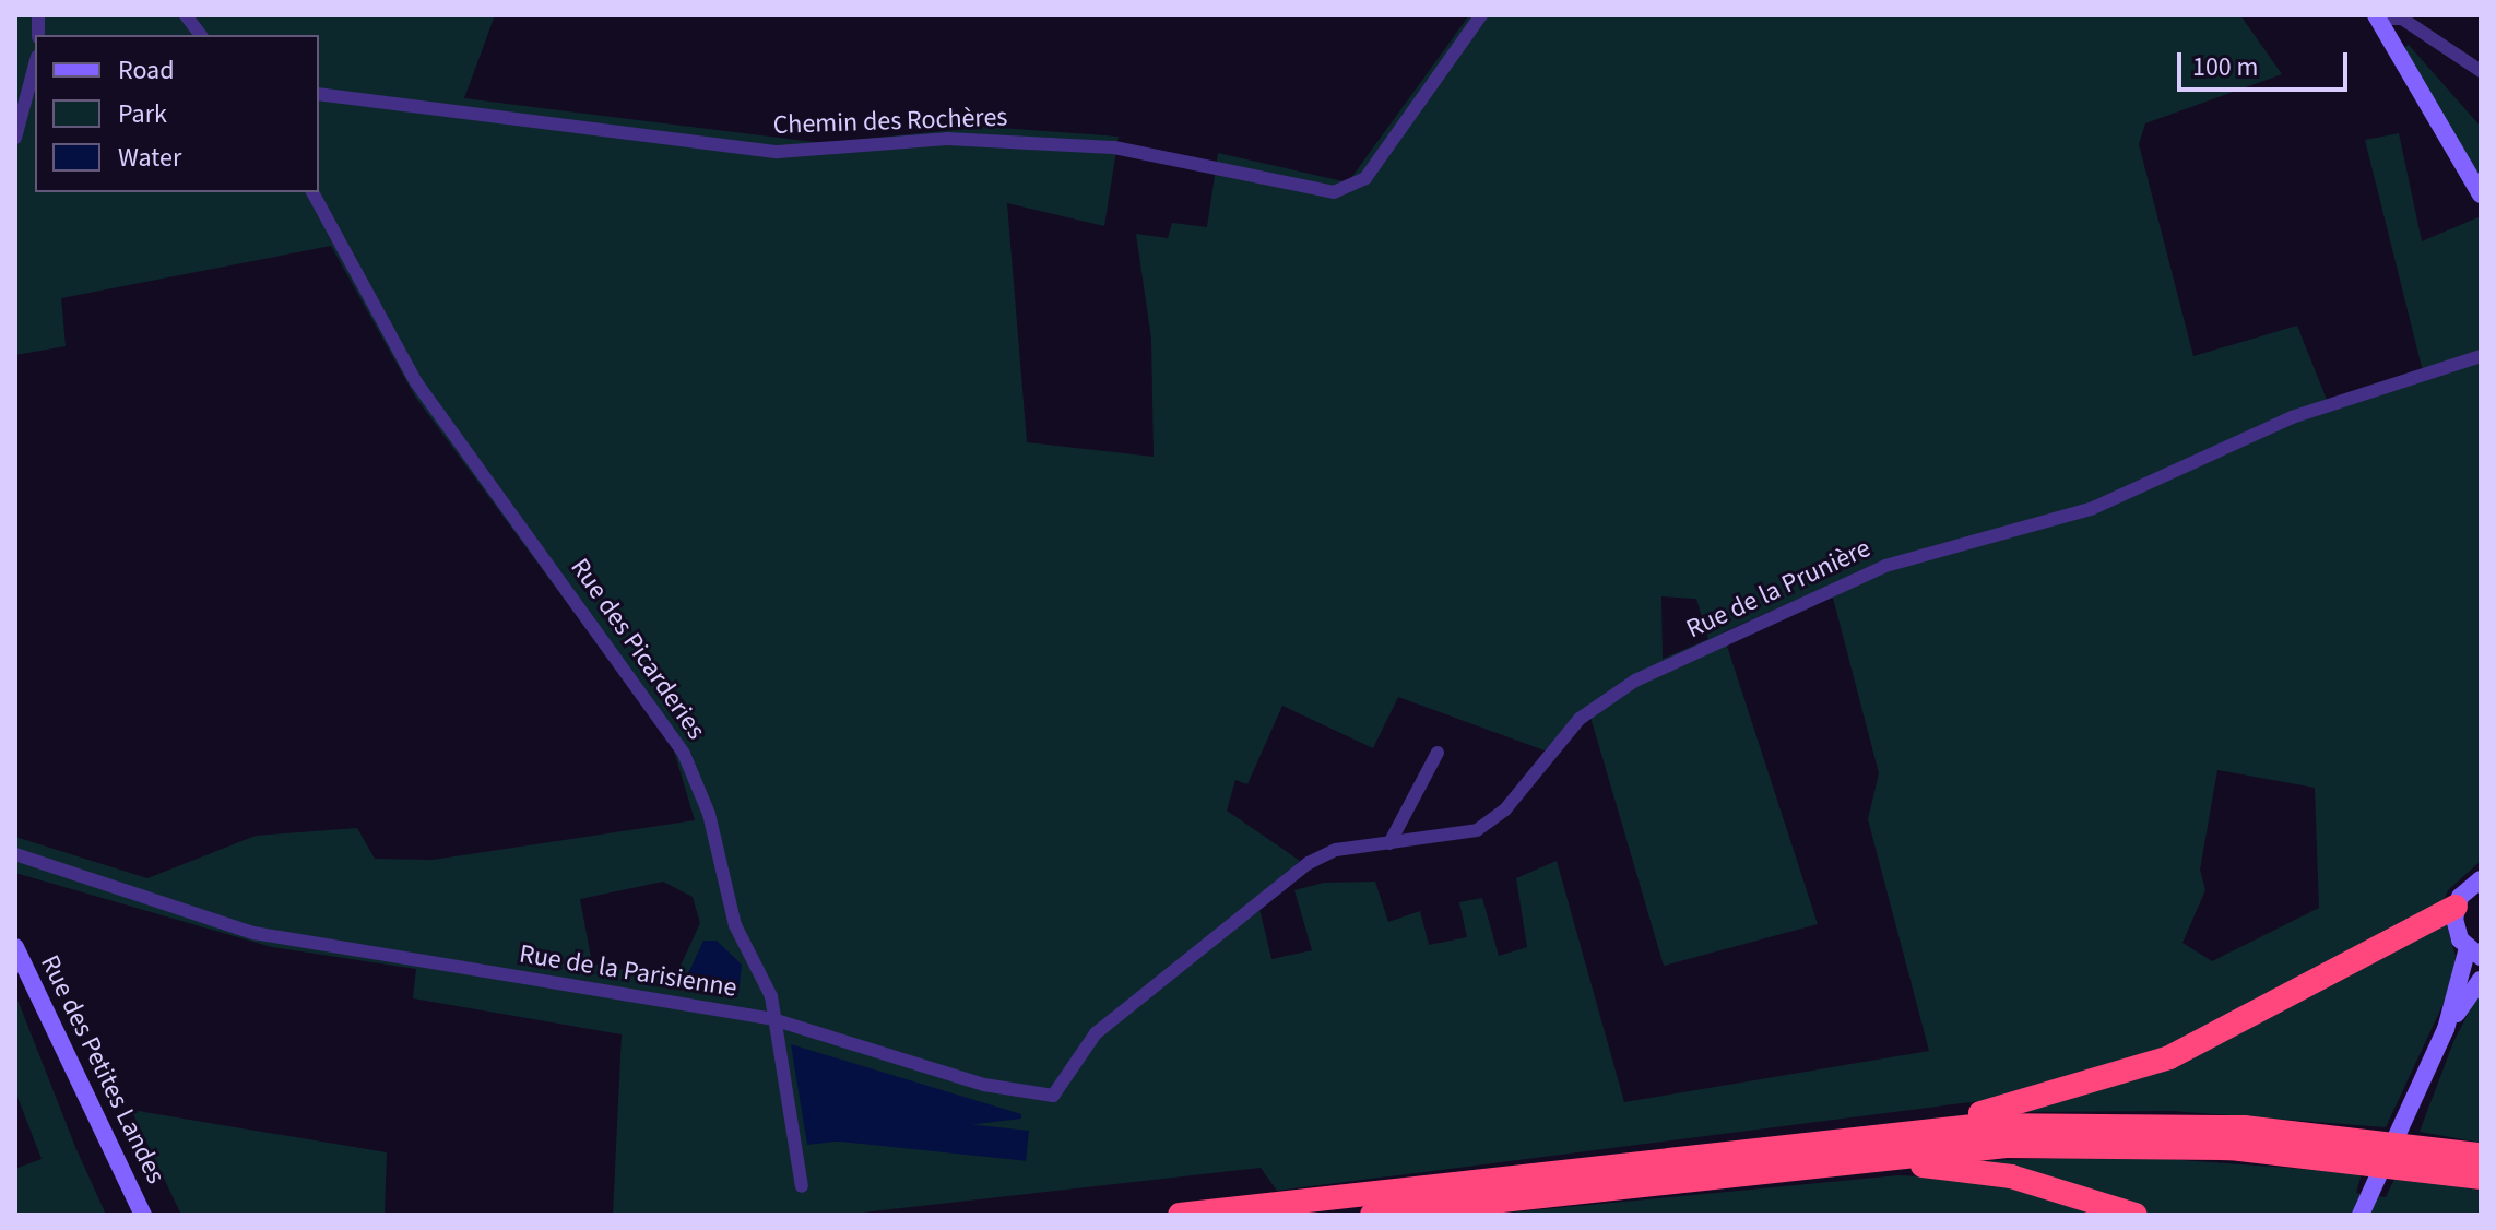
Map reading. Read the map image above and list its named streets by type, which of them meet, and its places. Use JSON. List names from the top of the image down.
{
  "streets": {
    "street": [
      "Chemin des Rochères",
      "Rue de la Prunière",
      "Rue des Picarderies",
      "Rue de la Parisienne",
      "Rue des Petites Landes"
    ]
  },
  "crossings": [
    ["Rue de la Prunière", "Rue de la Parisienne"],
    ["Rue des Picarderies", "Rue de la Parisienne"]
  ],
  "legend": ["Road", "Park", "Water"],
  "scale_bar": "100 m"
}
